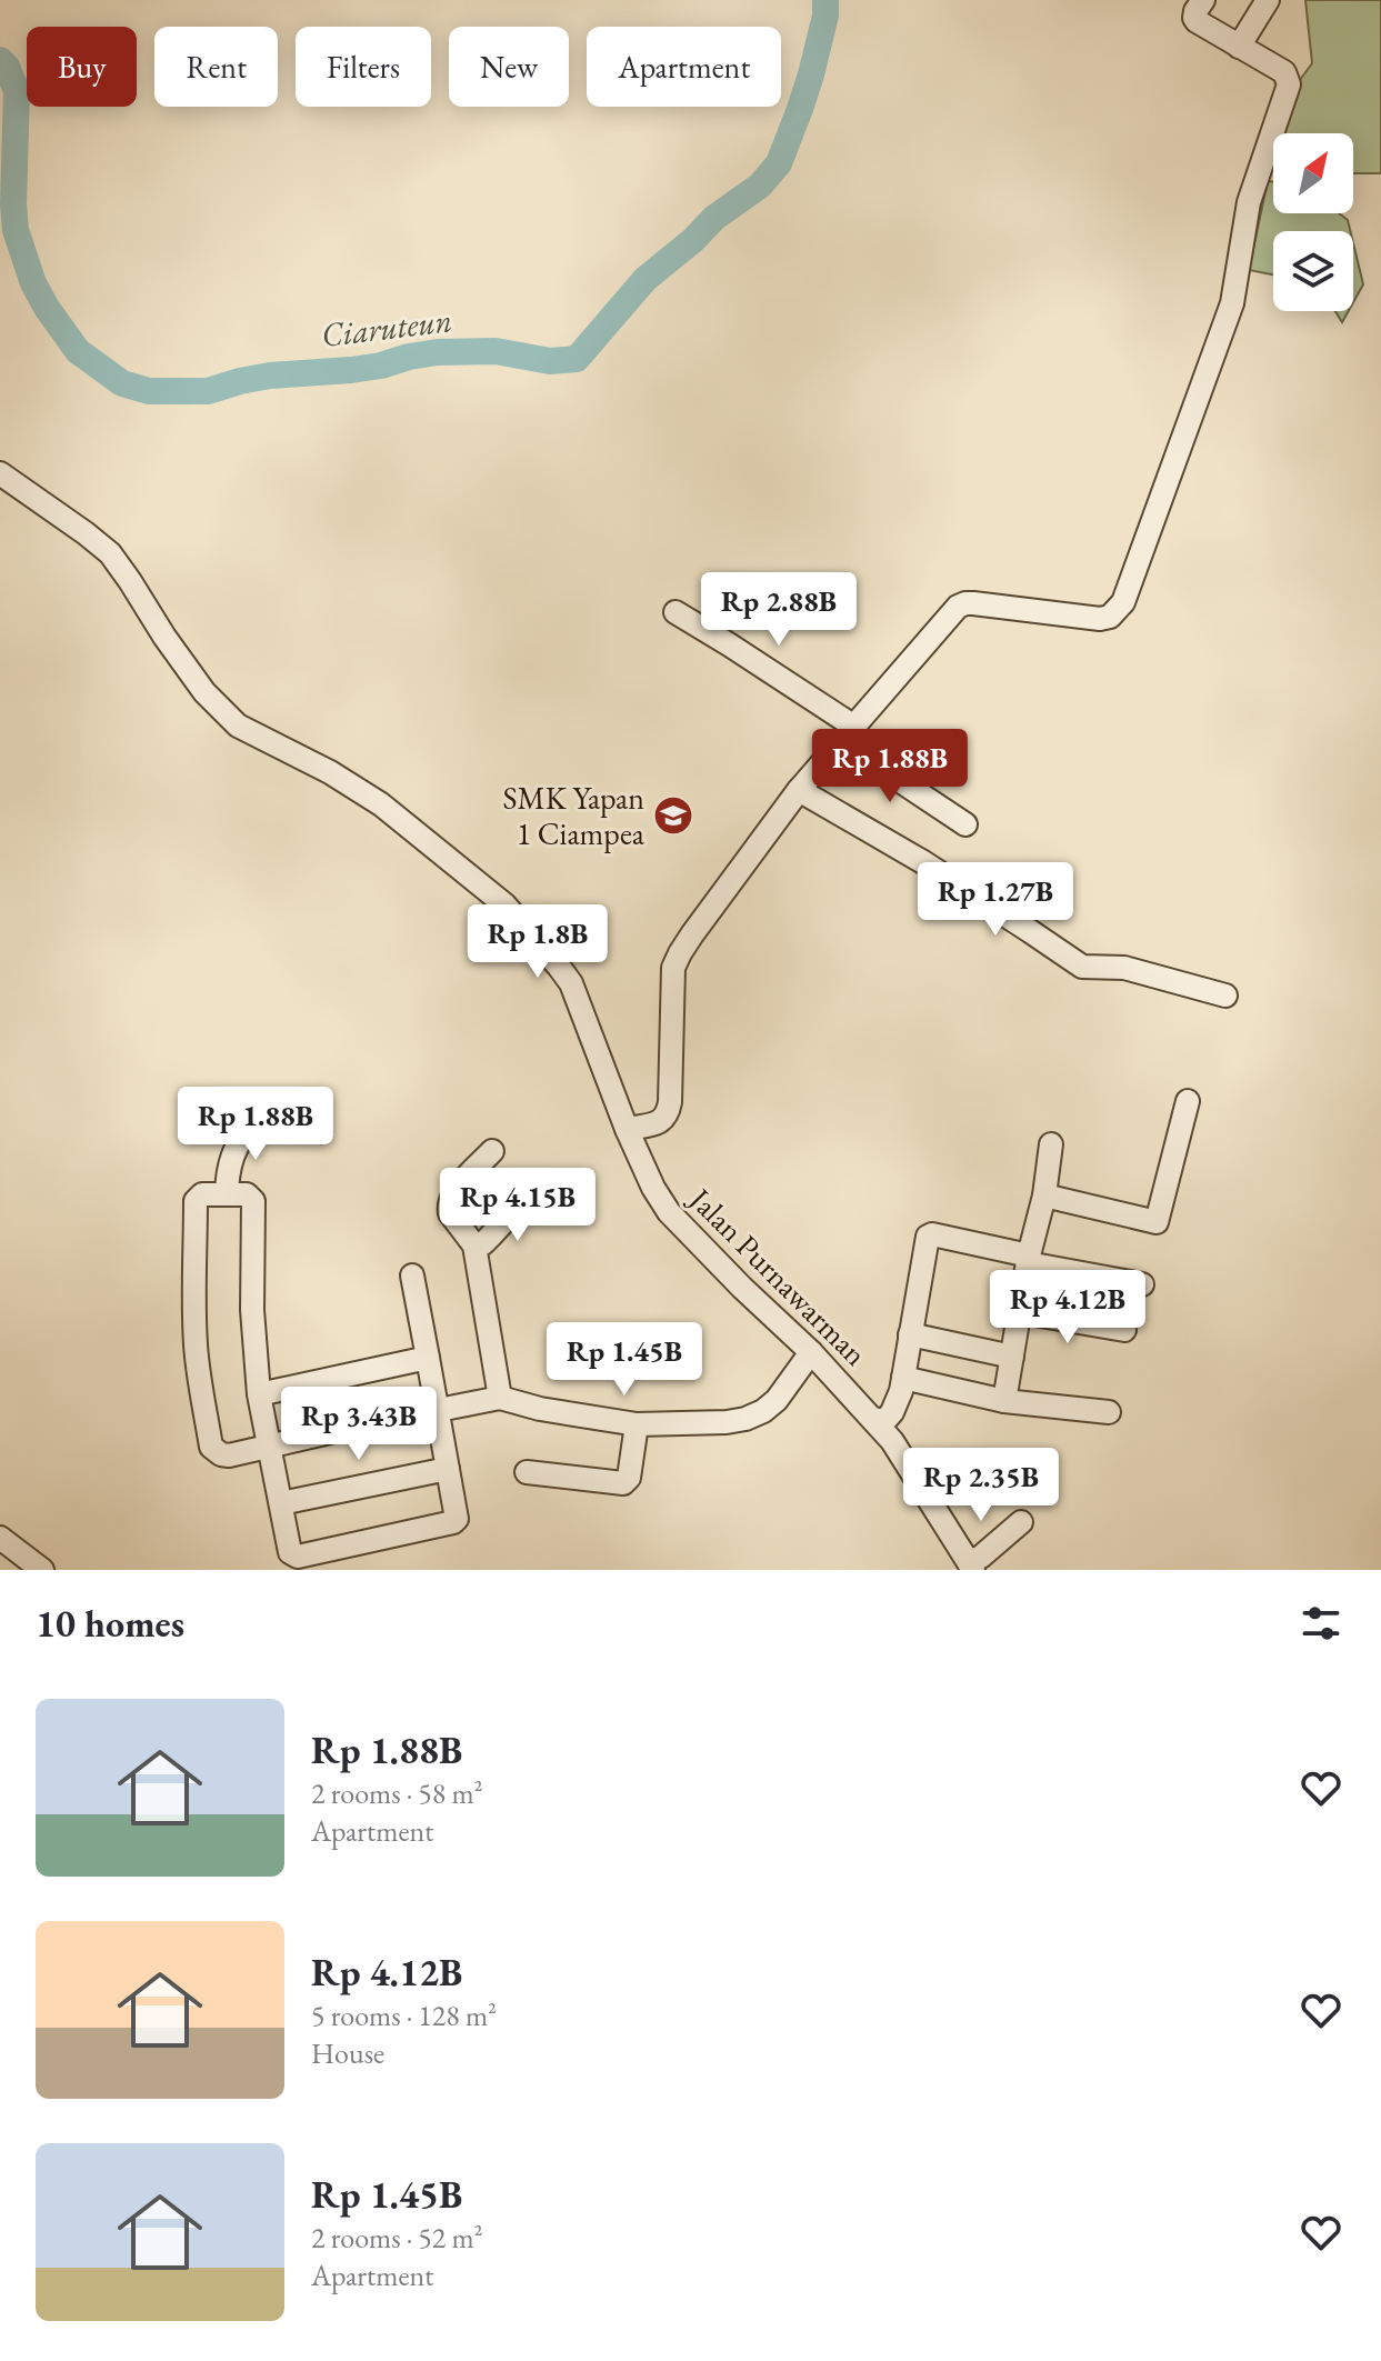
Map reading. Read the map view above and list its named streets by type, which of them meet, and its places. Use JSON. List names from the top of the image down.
{
  "streets": {
    "street": ["Jalan Purnawarman"]
  },
  "water": ["Ciaruteun"],
  "places": {
    "school or university": ["SMK Yapan 1 Ciampea"]
  },
  "north": "top right",
  "page": {
    "chip": [
      "Buy",
      "Rent",
      "Filters",
      "New",
      "Apartment"
    ],
    "price": [
      "Rp 2.88B",
      "Rp 1.88B",
      "Rp 1.27B",
      "Rp 1.8B",
      "Rp 1.88B",
      "Rp 4.15B",
      "Rp 4.12B",
      "Rp 1.45B",
      "Rp 3.43B",
      "Rp 2.35B"
    ],
    "heading": "10 homes",
    "list": [
      {
        "name": "Rp 1.88B",
        "note": "2 rooms · 58 m² · Apartment"
      },
      {
        "name": "Rp 4.12B",
        "note": "5 rooms · 128 m² · House"
      },
      {
        "name": "Rp 1.45B",
        "note": "2 rooms · 52 m² · Apartment"
      }
    ]
  }
}
